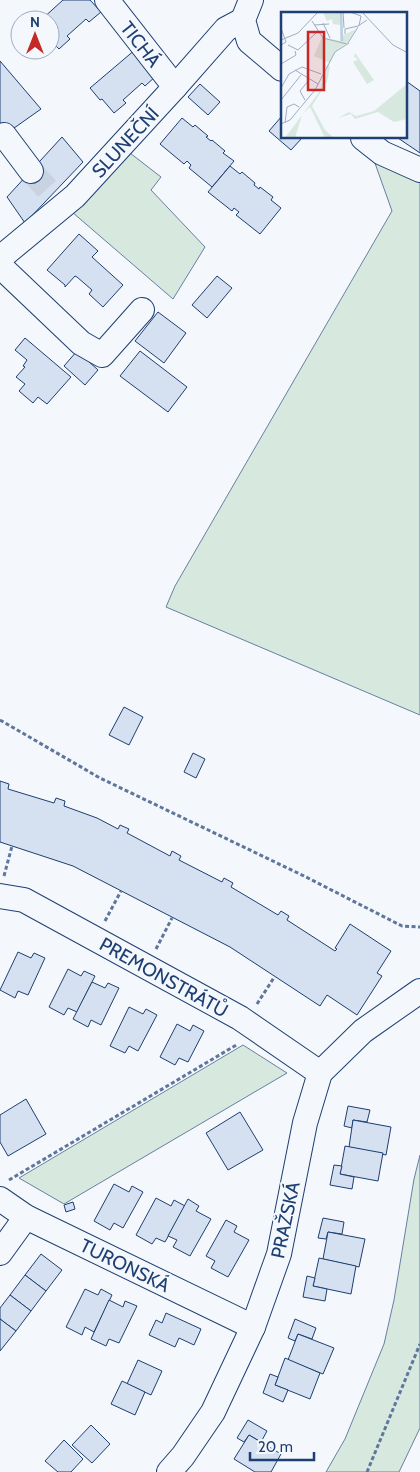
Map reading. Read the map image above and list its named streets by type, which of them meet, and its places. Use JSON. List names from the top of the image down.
{
  "streets": {
    "street": [
      "TICHÁ",
      "SLUNEČNÍ",
      "PREMONSTRÁTŮ",
      "PRAŽSKÁ",
      "TURONSKÁ"
    ]
  },
  "crossings": [
    ["TICHÁ", "SLUNEČNÍ"],
    ["PREMONSTRÁTŮ", "PRAŽSKÁ"],
    ["PRAŽSKÁ", "TURONSKÁ"]
  ],
  "scale_bar": "20 m",
  "north": "top"
}
